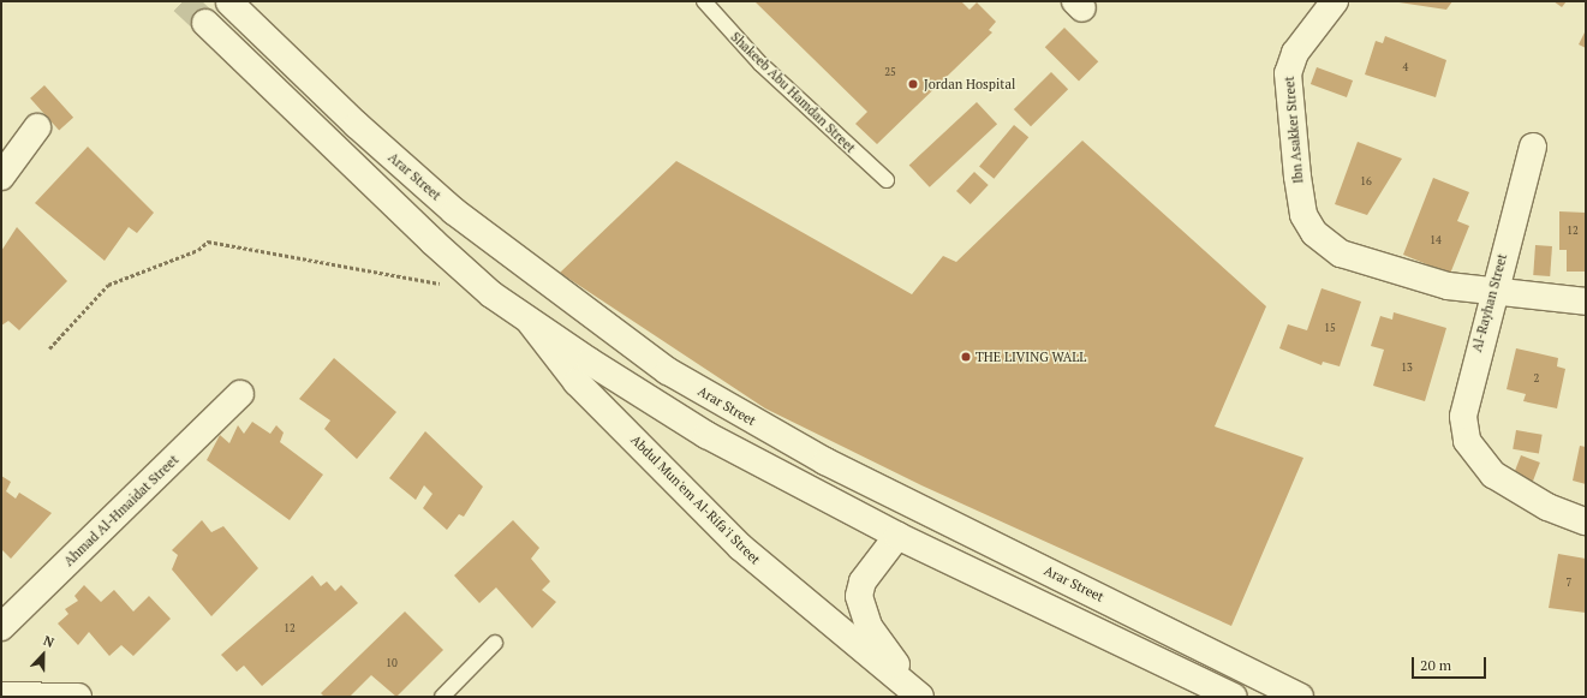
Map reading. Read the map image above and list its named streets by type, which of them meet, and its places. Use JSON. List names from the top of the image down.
{
  "streets": {
    "main road": [
      "Ibn Asakker Street",
      "Arar Street",
      "Al-Rayhan Street",
      "Abdul Mun'em Al-Rifa'i Street",
      "Ahmad Al-Hmaidat Street"
    ],
    "lane": ["Shakeeb Abu Hamdan Street"]
  },
  "crossings": [
    ["Ibn Asakker Street", "Al-Rayhan Street"]
  ],
  "places": ["Jordan Hospital", "THE LIVING WALL"],
  "house_numbers": [
    "4",
    "25",
    "16",
    "12",
    "14",
    "15",
    "13",
    "2",
    "7",
    "12",
    "10"
  ],
  "scale_bar": "20 m",
  "north": "top"
}
